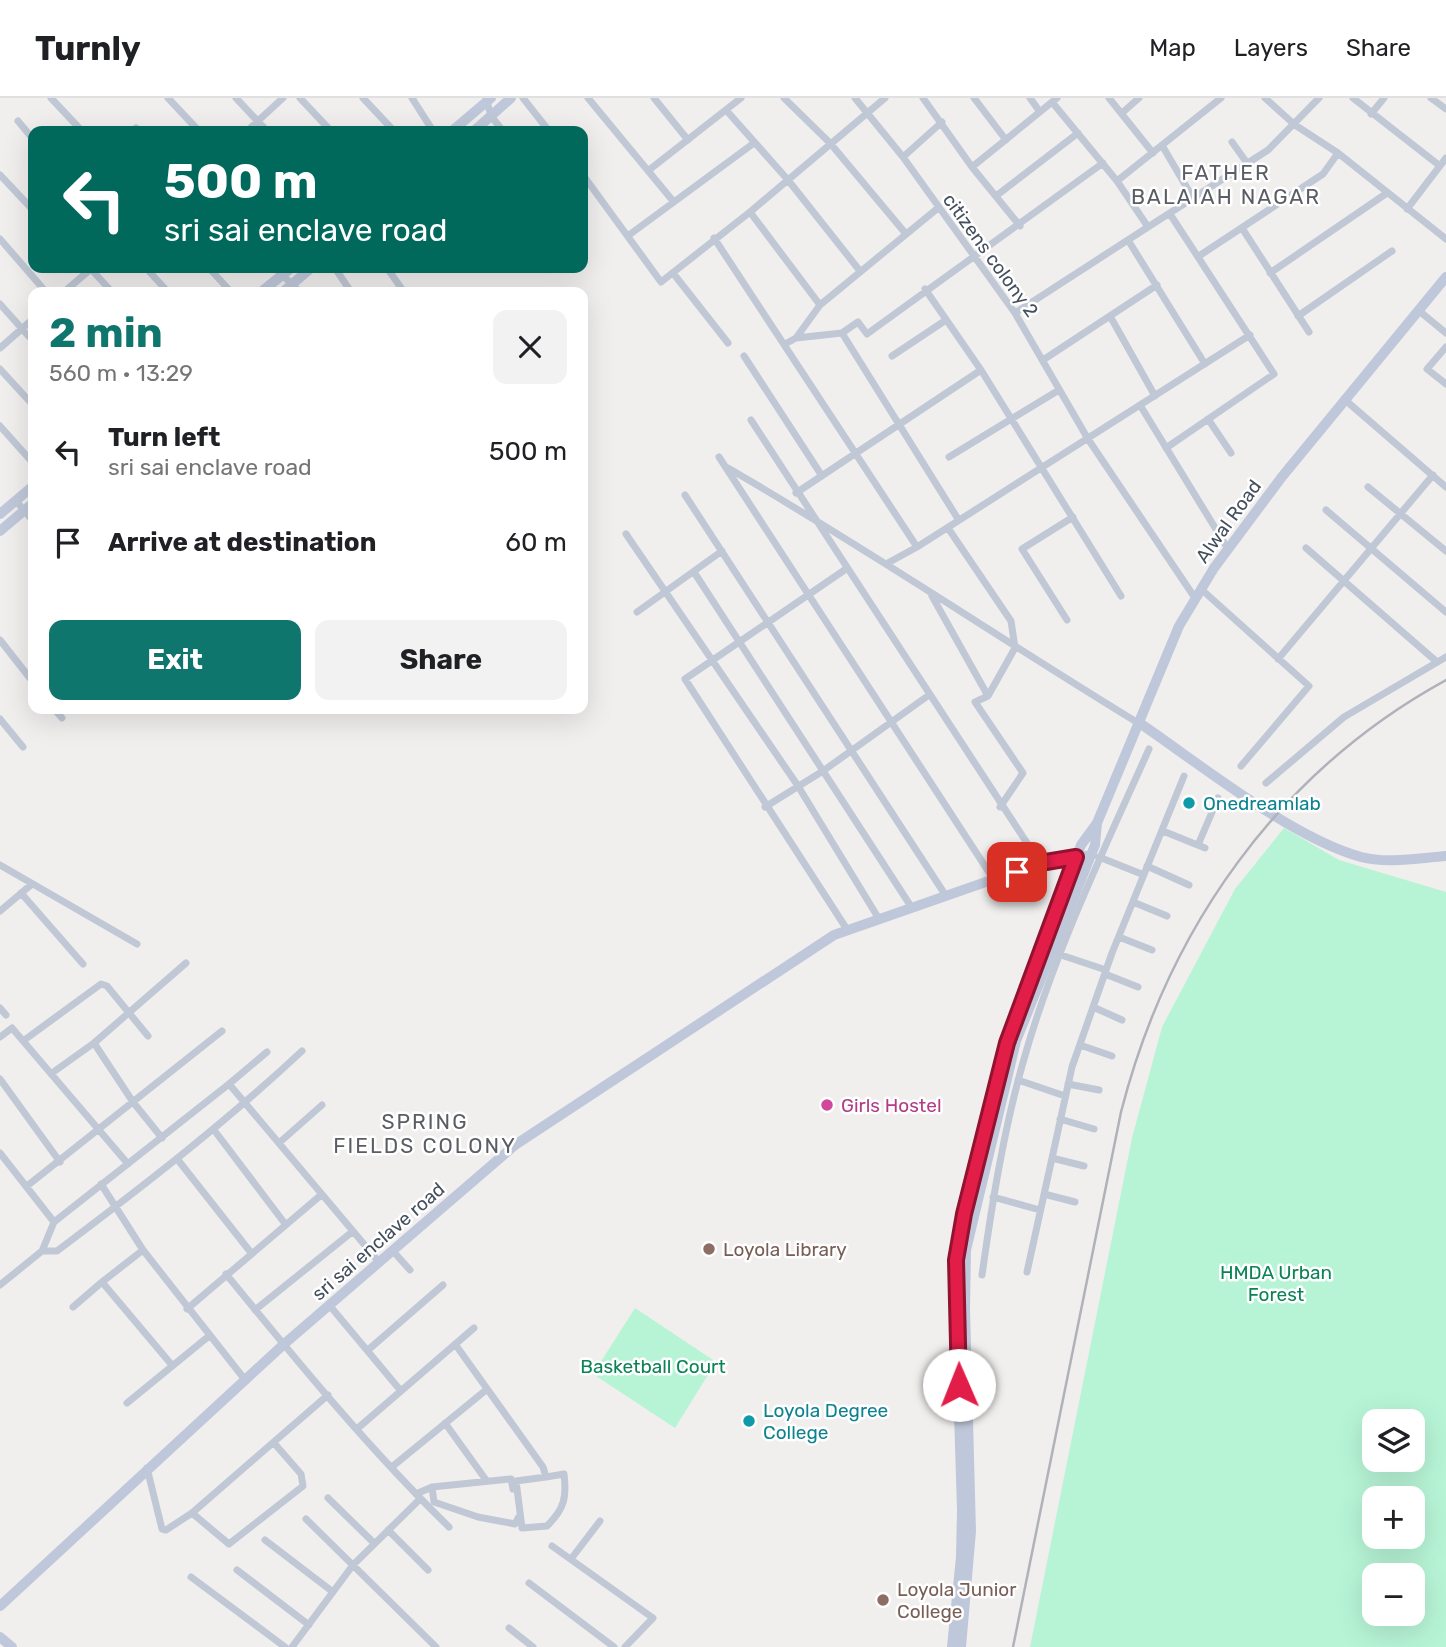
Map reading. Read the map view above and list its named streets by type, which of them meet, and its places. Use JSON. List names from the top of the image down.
{
  "streets": {
    "main road": ["Alwal Road", "sri sai enclave road"],
    "street": ["citizens colony 2"]
  },
  "crossings": [
    ["citizens colony 2", "Alwal Road"]
  ],
  "districts": ["FATHER BALAIAH NAGAR", "SPRING FIELDS COLONY"],
  "parks": ["HMDA Urban Forest", "Basketball Court"],
  "places": [
    "Onedreamlab",
    "Girls Hostel",
    "Loyola Library",
    "Loyola Degree College",
    "Loyola Junior College"
  ],
  "page": {
    "header": "Turnly",
    "nav": ["Map", "Layers", "Share"],
    "turn": ["500 m", "sri sai enclave road"],
    "heading": ["2 min", "560 m · 13:29"],
    "list": [
      {
        "name": "Turn left",
        "note": "sri sai enclave road",
        "value": "500 m"
      },
      {
        "name": "Arrive at destination",
        "value": "60 m"
      }
    ],
    "buttons": ["Exit", "Share"],
    "map_buttons": ["+", "−"]
  }
}
